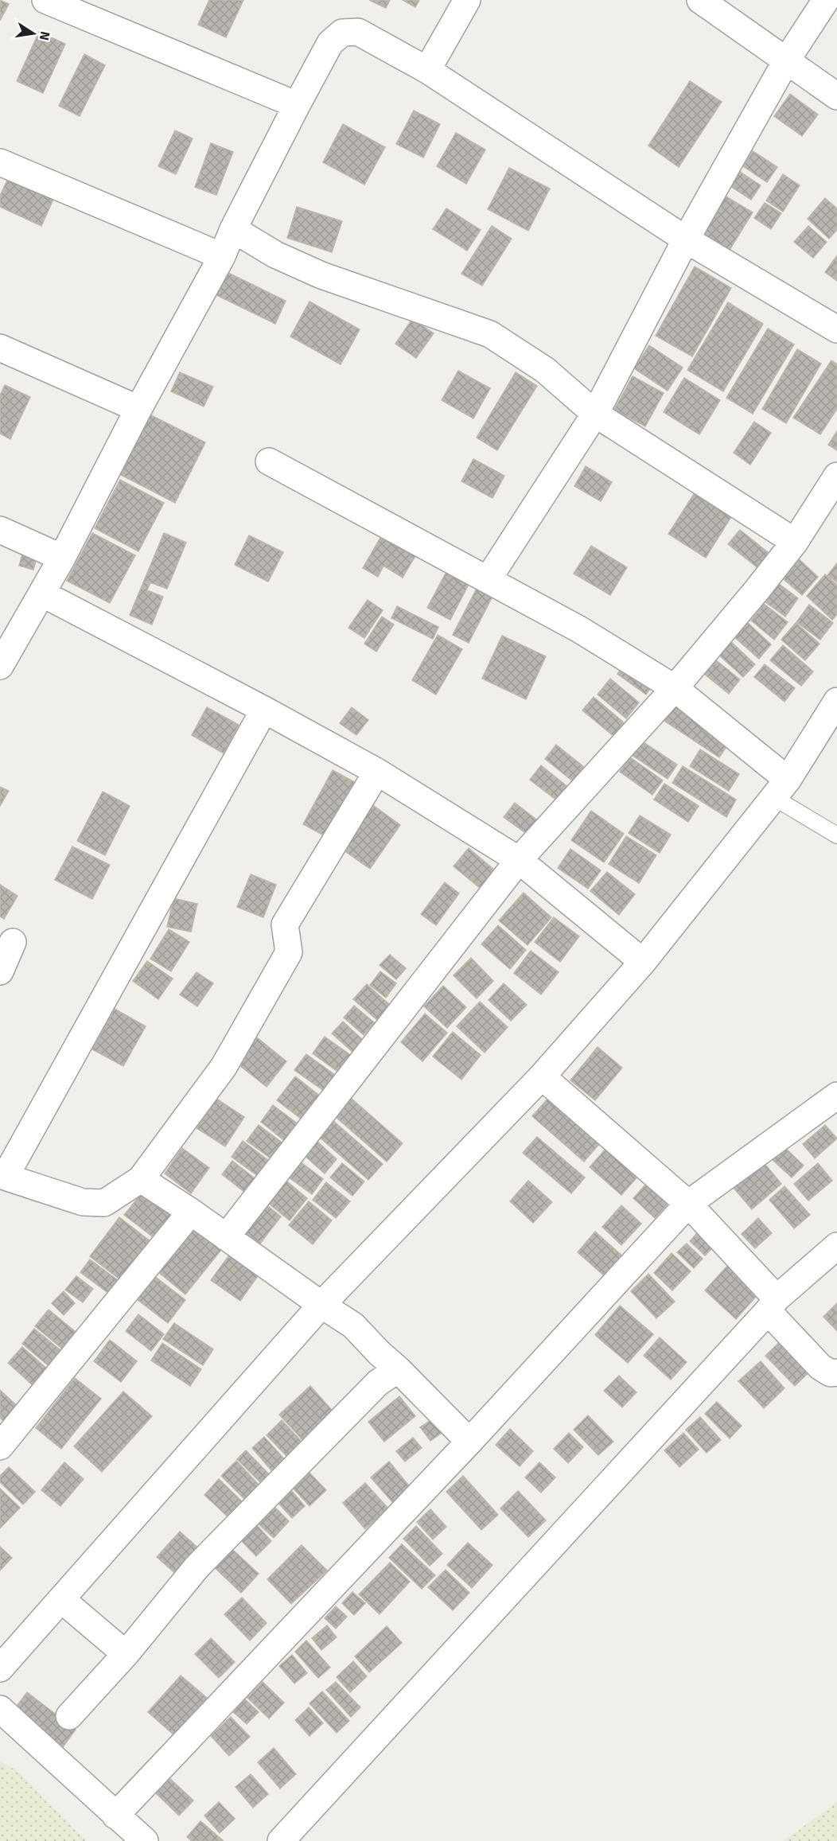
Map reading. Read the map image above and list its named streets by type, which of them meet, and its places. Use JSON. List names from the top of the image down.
{
  "north": "right"
}
